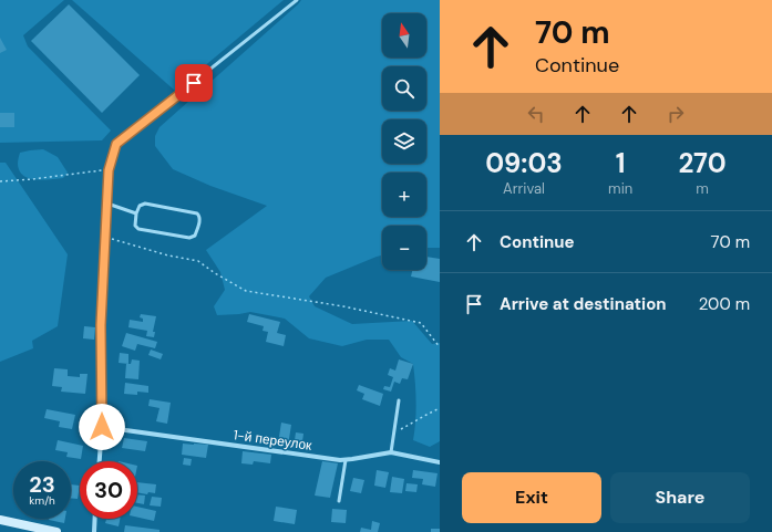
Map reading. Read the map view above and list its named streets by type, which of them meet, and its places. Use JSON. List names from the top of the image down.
{
  "streets": {
    "street": ["1-й переулок"]
  },
  "north": "top",
  "page": {
    "turn": ["70 m", "Continue"],
    "map_buttons": ["+", "−"],
    "eta": [
      "09:03",
      "Arrival",
      "1",
      "min",
      "270",
      "m"
    ],
    "list": [
      {
        "name": "Continue",
        "value": "70 m"
      },
      {
        "name": "Arrive at destination",
        "value": "200 m"
      }
    ],
    "speed": "23 km/h",
    "limit": "30",
    "buttons": ["Exit", "Share"]
  }
}
